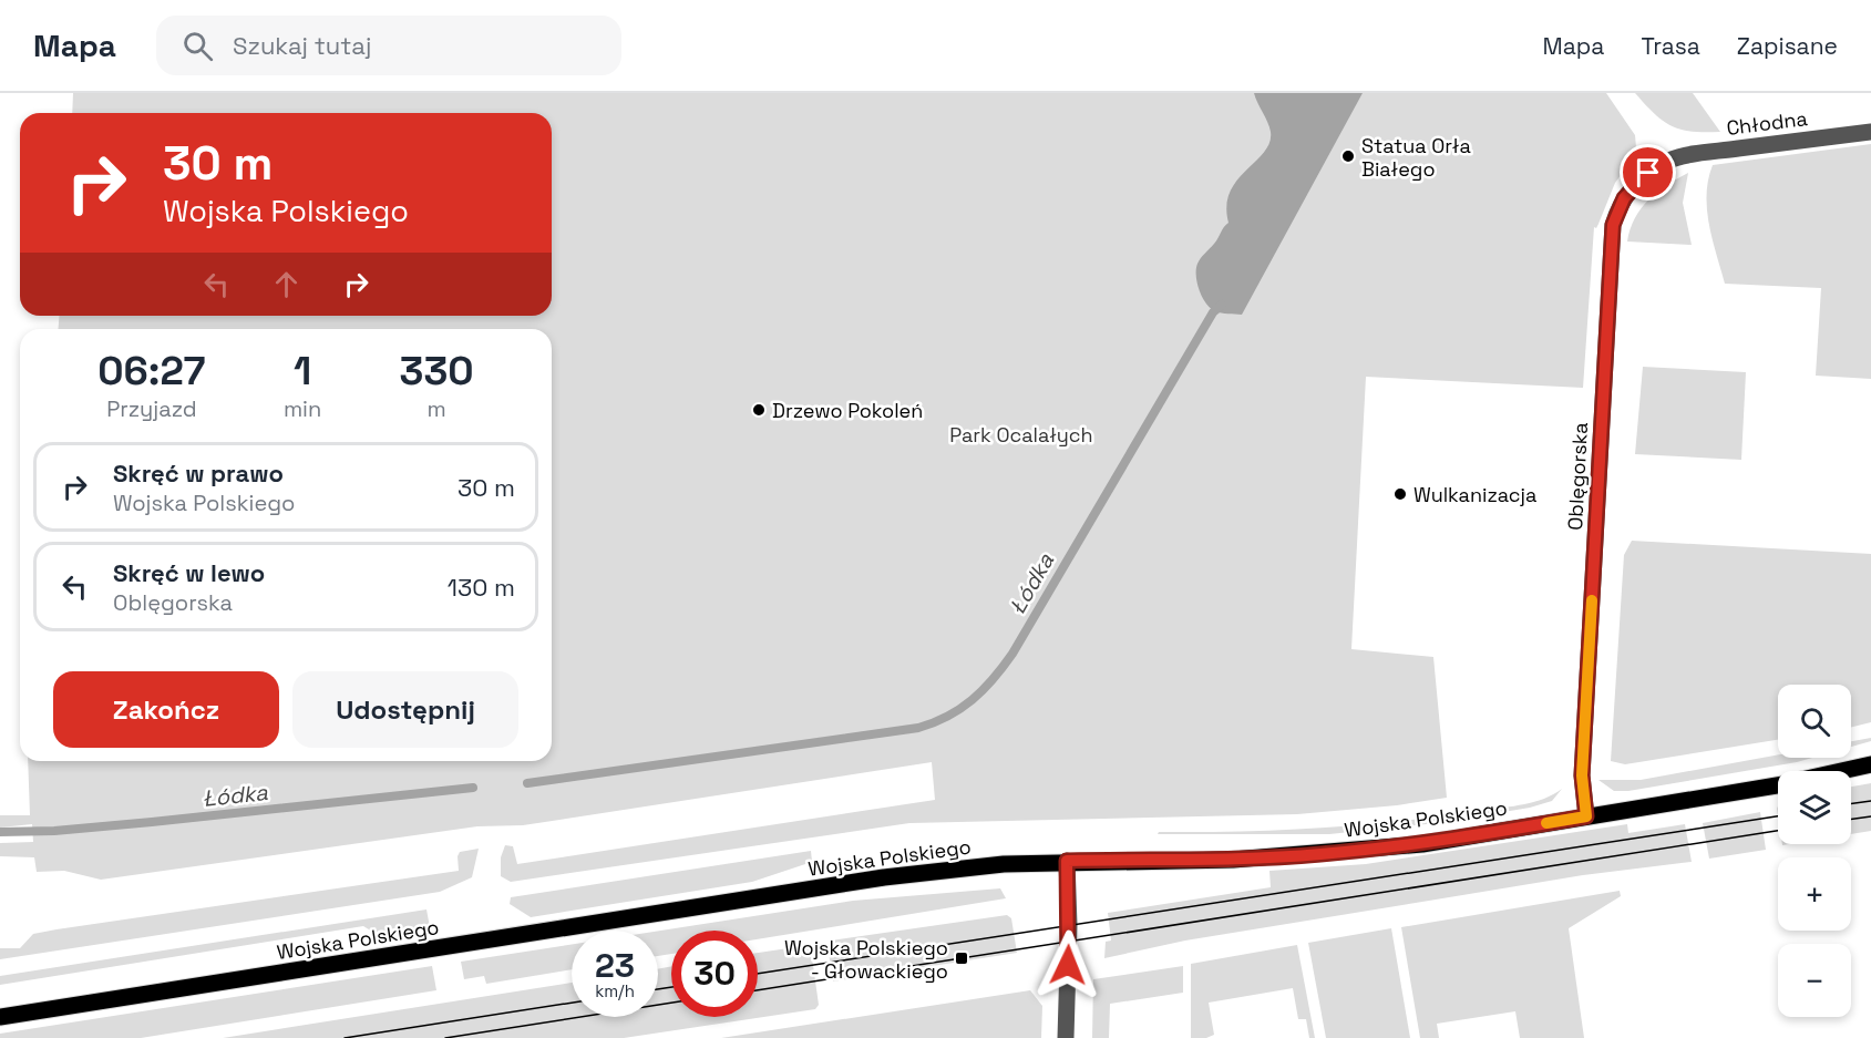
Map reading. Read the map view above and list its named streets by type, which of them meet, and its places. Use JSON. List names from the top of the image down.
{
  "streets": {
    "main road": ["Wojska Polskiego"],
    "street": ["Chłodna", "Oblęgorska"]
  },
  "crossings": [
    ["Chłodna", "Oblęgorska"],
    ["Oblęgorska", "Wojska Polskiego"]
  ],
  "water": ["Łódka"],
  "parks": ["Park Ocalałych"],
  "places": {
    "other": ["Statua Orła Białego", "Drzewo Pokoleń", "Wulkanizacja"],
    "transit": ["Wojska Polskiego - Głowackiego"]
  },
  "page": {
    "header": "Mapa",
    "search": "Szukaj tutaj",
    "nav": ["Mapa", "Trasa", "Zapisane"],
    "turn": ["30 m", "Wojska Polskiego"],
    "eta": [
      "06:27",
      "Przyjazd",
      "1",
      "min",
      "330",
      "m"
    ],
    "list": [
      {
        "name": "Skręć w prawo",
        "note": "Wojska Polskiego",
        "value": "30 m"
      },
      {
        "name": "Skręć w lewo",
        "note": "Oblęgorska",
        "value": "130 m"
      }
    ],
    "buttons": ["Zakończ", "Udostępnij"],
    "map_buttons": ["+", "−"],
    "speed": "23 km/h",
    "limit": "30"
  }
}
